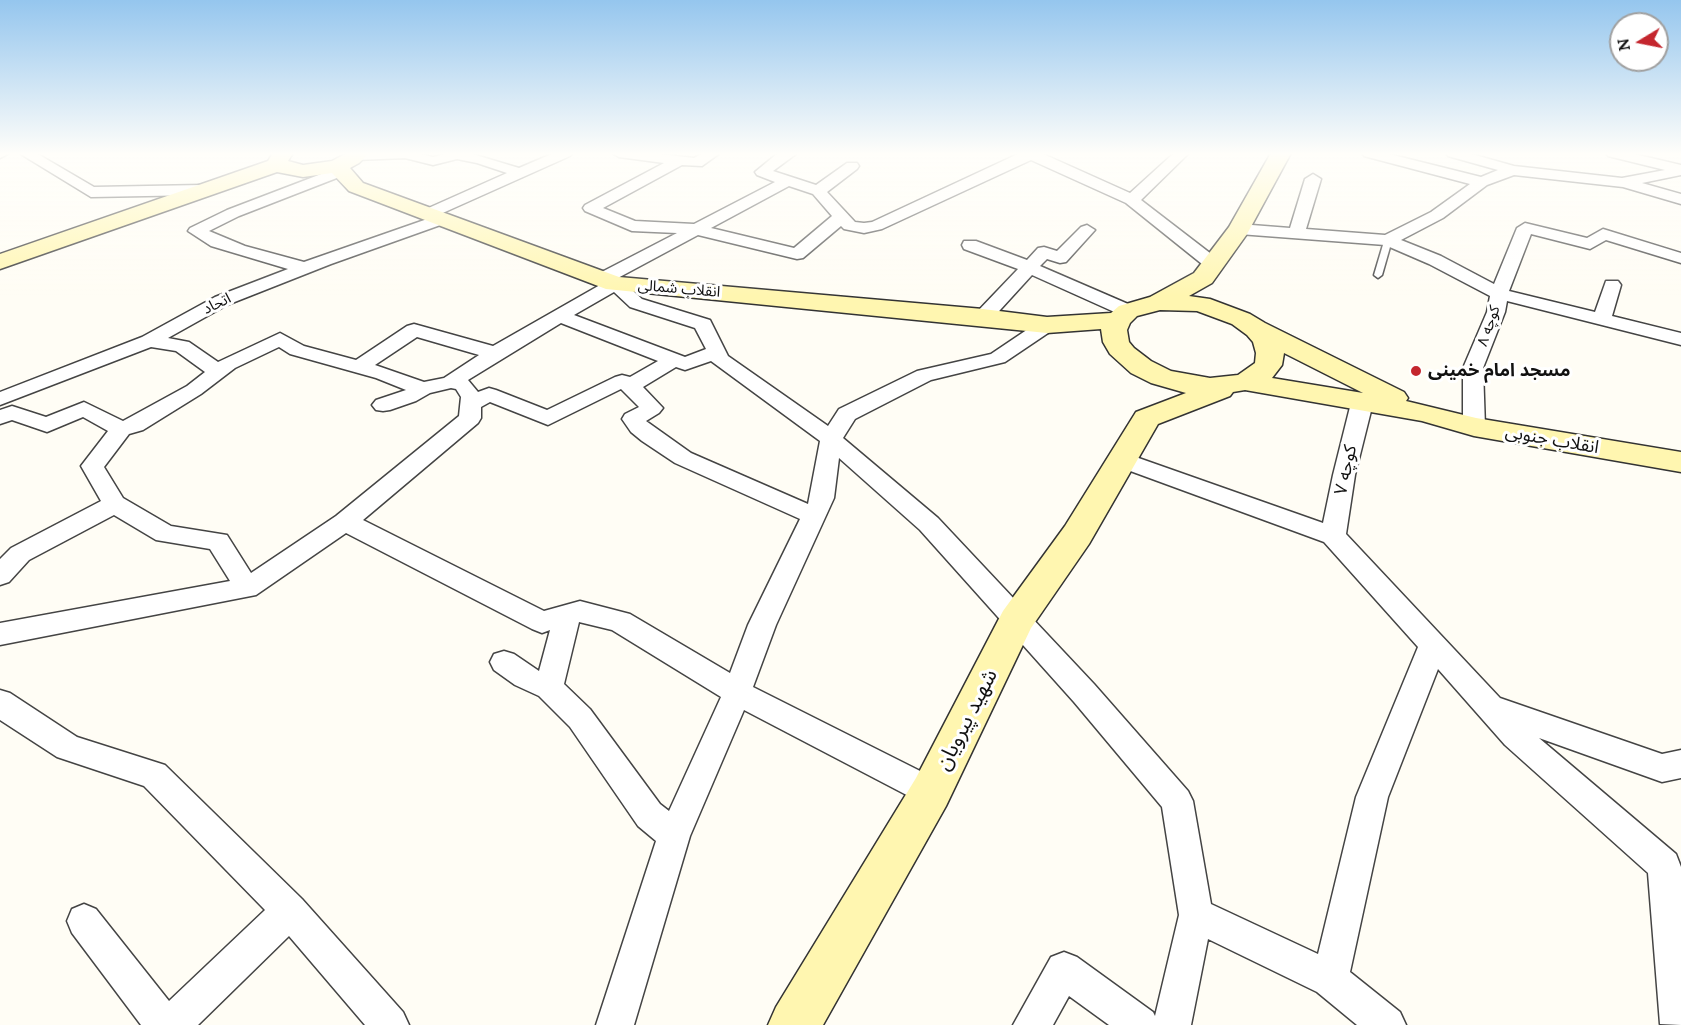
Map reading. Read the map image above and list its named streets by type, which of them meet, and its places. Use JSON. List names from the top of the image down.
{
  "streets": {
    "main road": ["انقلاب شمالی", "انقلاب جنوبی", "شهید پیرویان"],
    "street": ["اتحاد", "کوچه ۸", "کوچه ۷"]
  },
  "crossings": [
    ["انقلاب شمالی", "اتحاد"],
    ["کوچه ۸", "انقلاب جنوبی"]
  ],
  "places": ["مسجد امام خمینی"],
  "north": "left"
}
